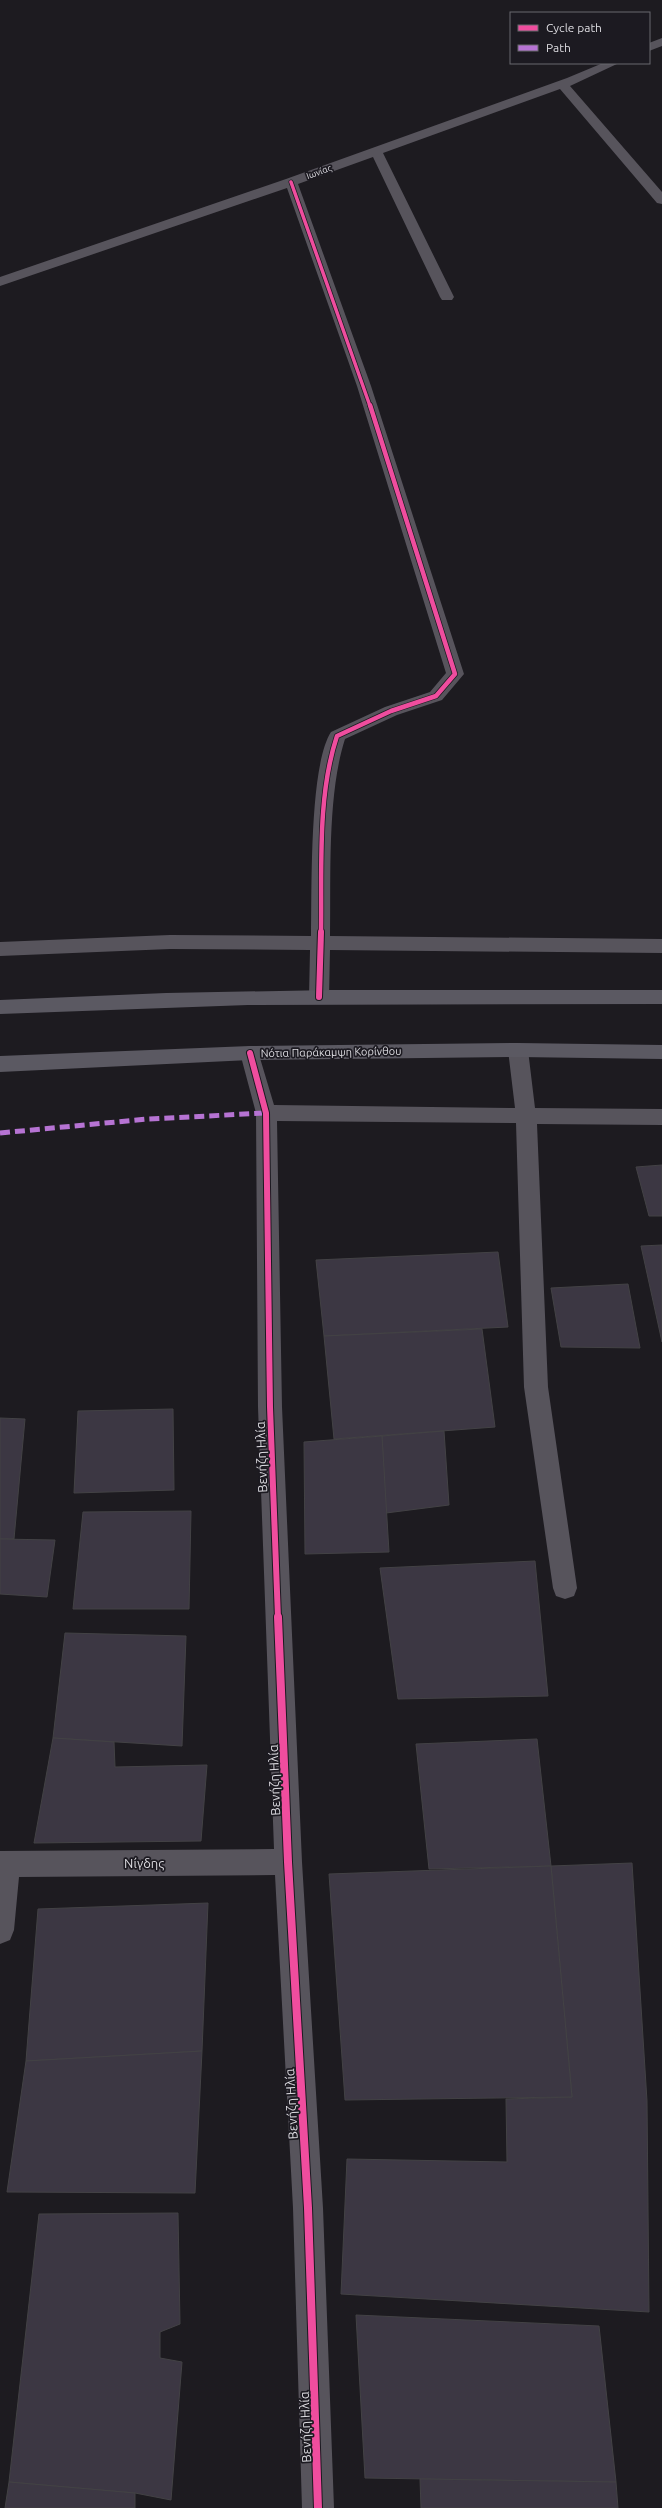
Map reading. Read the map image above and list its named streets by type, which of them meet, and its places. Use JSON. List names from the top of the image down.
{
  "streets": {
    "highway": ["Νότια Παράκαμψη Κορίνθου"],
    "street": ["Ιωνίας", "Βενήζη Ηλία", "Νίγδης"]
  },
  "crossings": [
    ["Νότια Παράκαμψη Κορίνθου", "Βενήζη Ηλία"],
    ["Βενήζη Ηλία", "Νίγδης"]
  ],
  "legend": ["Cycle path", "Path"]
}
